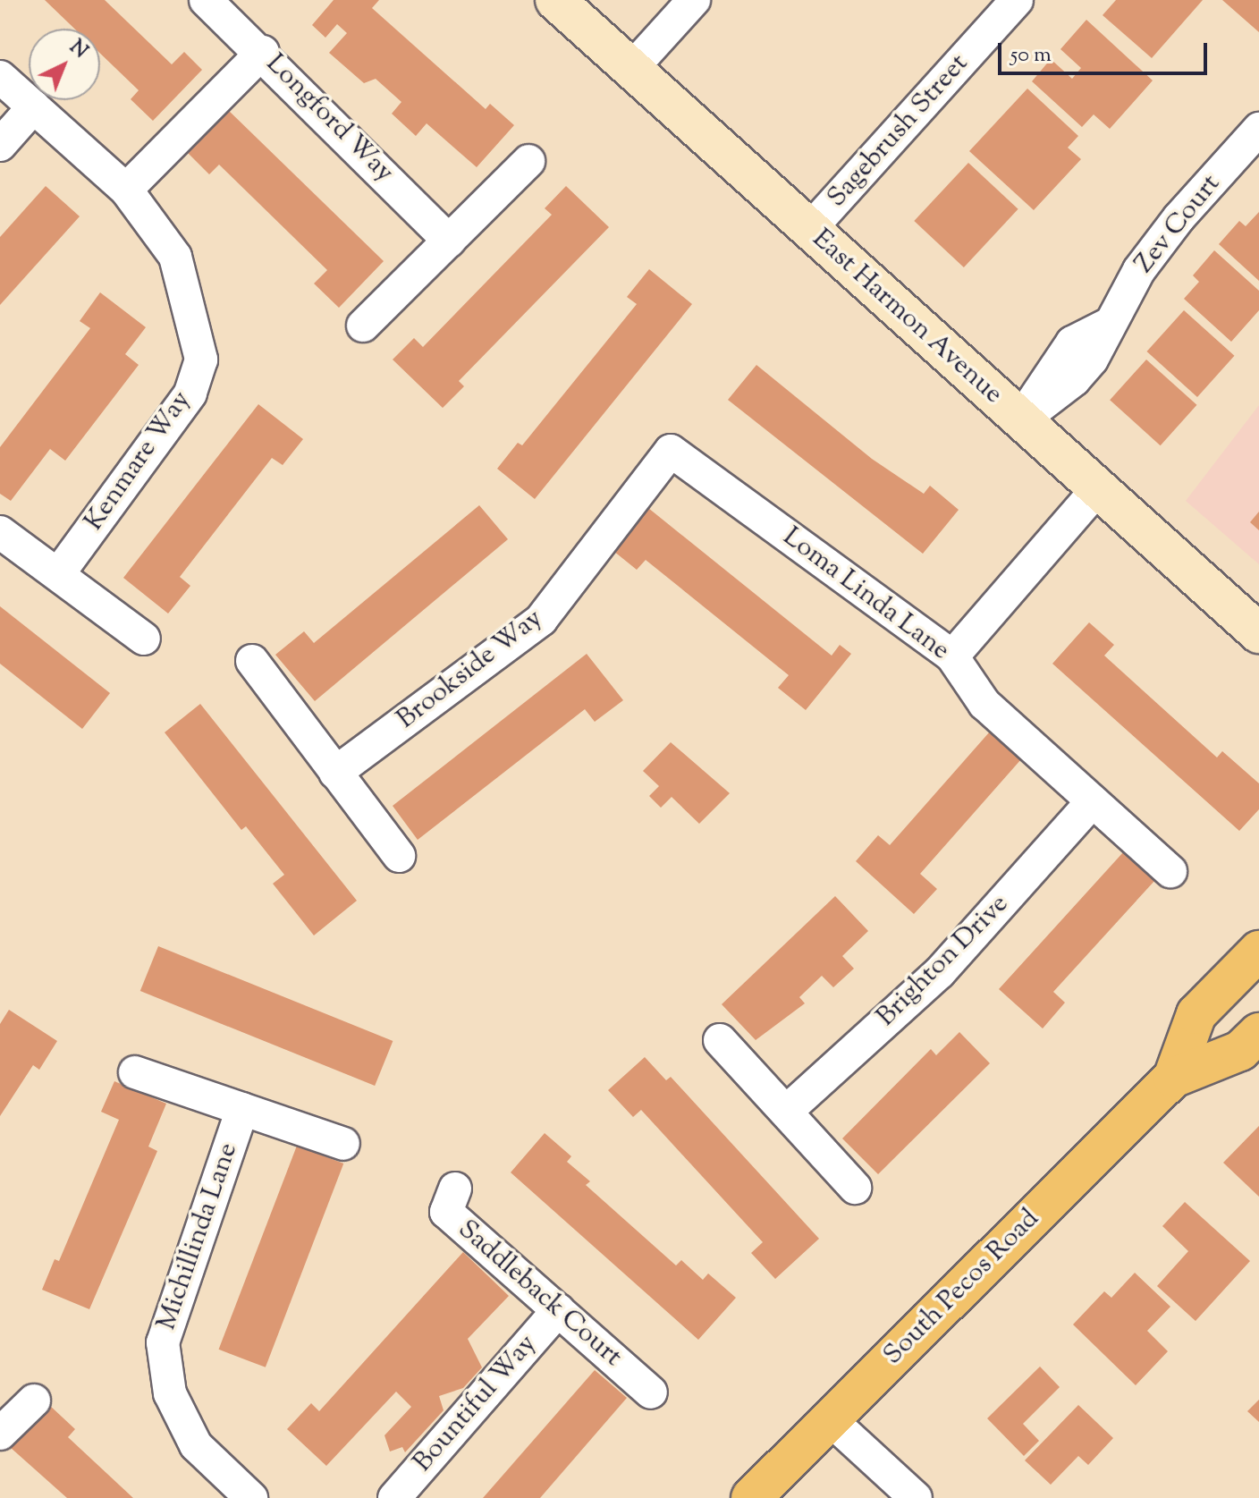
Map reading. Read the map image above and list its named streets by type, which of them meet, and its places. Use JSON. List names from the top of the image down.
{
  "streets": {
    "main road": ["East Harmon Avenue", "South Pecos Road"],
    "street": [
      "Longford Way",
      "Sagebrush Street",
      "Zev Court",
      "Kenmare Way",
      "Loma Linda Lane",
      "Brookside Way",
      "Brighton Drive",
      "Michillinda Lane",
      "Saddleback Court",
      "Bountiful Way"
    ]
  },
  "crossings": [
    ["Sagebrush Street", "East Harmon Avenue"],
    ["Zev Court", "East Harmon Avenue"],
    ["Loma Linda Lane", "Brookside Way"],
    ["Loma Linda Lane", "Brighton Drive"],
    ["Saddleback Court", "Bountiful Way"]
  ],
  "scale_bar": "50 m",
  "north": "top right"
}
